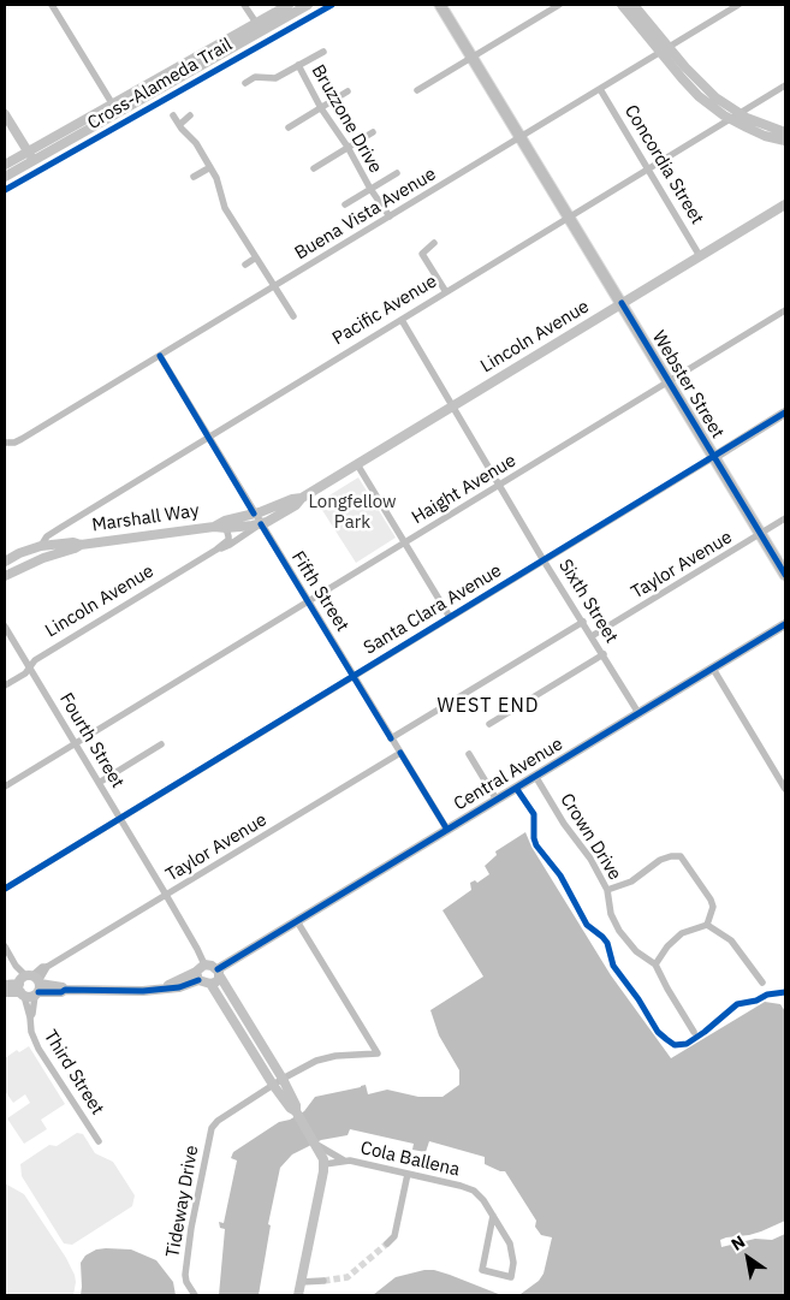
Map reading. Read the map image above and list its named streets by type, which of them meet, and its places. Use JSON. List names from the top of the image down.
{
  "streets": {
    "main road": ["Webster Street"],
    "street": [
      "Bruzzone Drive",
      "Concordia Street",
      "Buena Vista Avenue",
      "Pacific Avenue",
      "Lincoln Avenue",
      "Haight Avenue",
      "Marshall Way",
      "Taylor Avenue",
      "Fifth Street",
      "Sixth Street",
      "Santa Clara Avenue",
      "Fourth Street",
      "Central Avenue",
      "Crown Drive",
      "Third Street",
      "Cola Ballena",
      "Tideway Drive"
    ],
    "cycle path": ["Cross-Alameda Trail"]
  },
  "crossings": [
    ["Bruzzone Drive", "Buena Vista Avenue"],
    ["Concordia Street", "Buena Vista Avenue"],
    ["Concordia Street", "Pacific Avenue"],
    ["Concordia Street", "Lincoln Avenue"],
    ["Buena Vista Avenue", "Webster Street"],
    ["Buena Vista Avenue", "Fifth Street"],
    ["Pacific Avenue", "Webster Street"],
    ["Pacific Avenue", "Marshall Way"],
    ["Pacific Avenue", "Fifth Street"],
    ["Pacific Avenue", "Sixth Street"],
    ["Lincoln Avenue", "Webster Street"],
    ["Lincoln Avenue", "Marshall Way"],
    ["Lincoln Avenue", "Fifth Street"],
    ["Lincoln Avenue", "Sixth Street"],
    ["Lincoln Avenue", "Fourth Street"],
    ["Webster Street", "Haight Avenue"],
    ["Webster Street", "Taylor Avenue"],
    ["Webster Street", "Santa Clara Avenue"],
    ["Haight Avenue", "Fifth Street"],
    ["Haight Avenue", "Sixth Street"],
    ["Haight Avenue", "Fourth Street"],
    ["Marshall Way", "Fifth Street"],
    ["Taylor Avenue", "Fifth Street"],
    ["Taylor Avenue", "Sixth Street"],
    ["Taylor Avenue", "Fourth Street"],
    ["Taylor Avenue", "Third Street"],
    ["Fifth Street", "Santa Clara Avenue"],
    ["Fifth Street", "Central Avenue"],
    ["Sixth Street", "Santa Clara Avenue"],
    ["Sixth Street", "Central Avenue"],
    ["Santa Clara Avenue", "Fourth Street"],
    ["Central Avenue", "Crown Drive"],
    ["Central Avenue", "Tideway Drive"]
  ],
  "districts": ["WEST END"],
  "parks": ["Longfellow Park"],
  "north": "top left"
}
